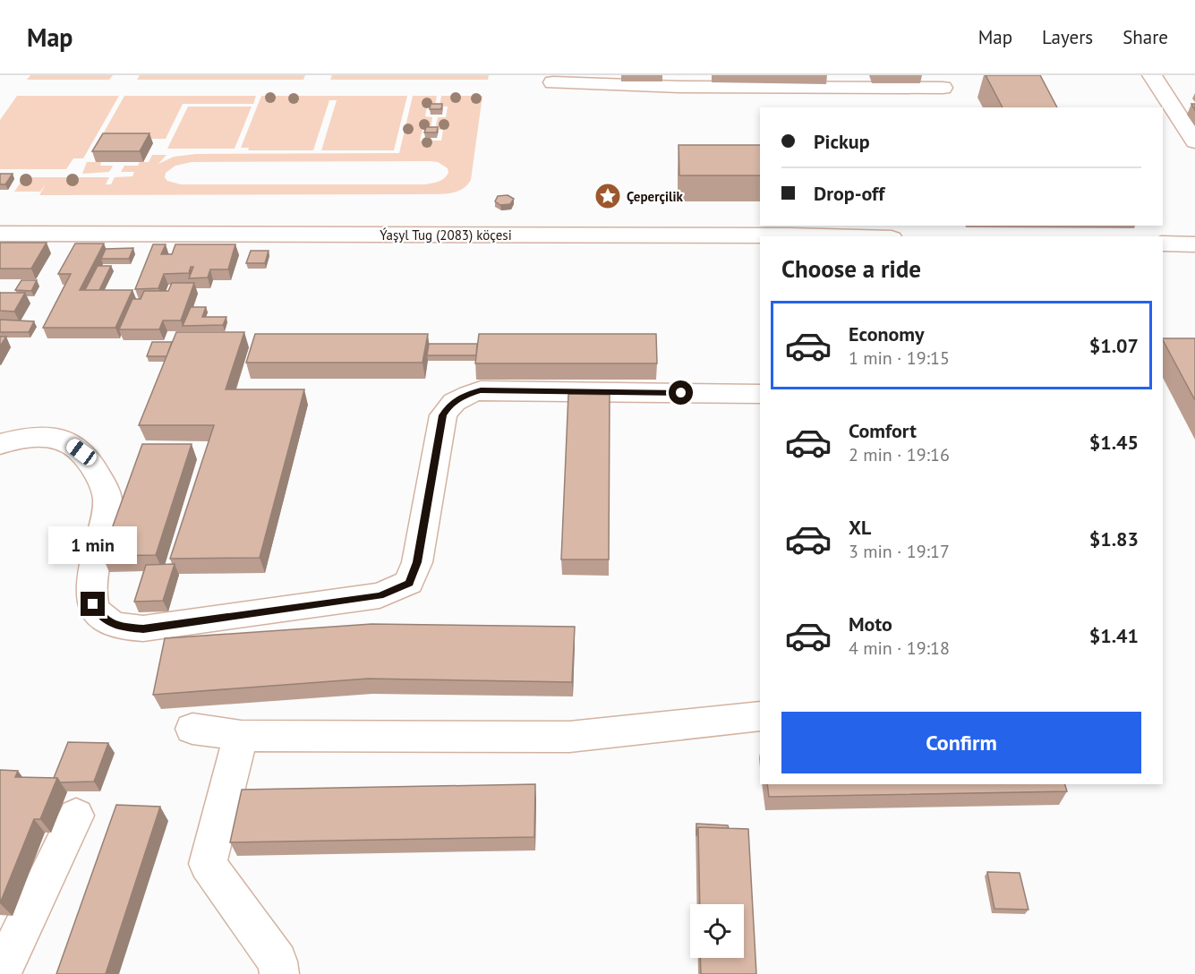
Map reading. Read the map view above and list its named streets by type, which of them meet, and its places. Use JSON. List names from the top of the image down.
{
  "streets": {
    "street": ["Ýaşyl Tug (2083) köçesi"]
  },
  "places": {
    "place": ["Çeperçilik"]
  },
  "page": {
    "header": "Map",
    "nav": ["Map", "Layers", "Share"],
    "banner": ["Pickup", "Drop-off"],
    "heading": "Choose a ride",
    "list": [
      {
        "name": "Economy",
        "note": "1 min · 19:15",
        "value": "$1.07"
      },
      {
        "name": "Comfort",
        "note": "2 min · 19:16",
        "value": "$1.45"
      },
      {
        "name": "XL",
        "note": "3 min · 19:17",
        "value": "$1.83"
      },
      {
        "name": "Moto",
        "note": "4 min · 19:18",
        "value": "$1.41"
      }
    ],
    "bubble": "1 min",
    "buttons": "Confirm"
  }
}
